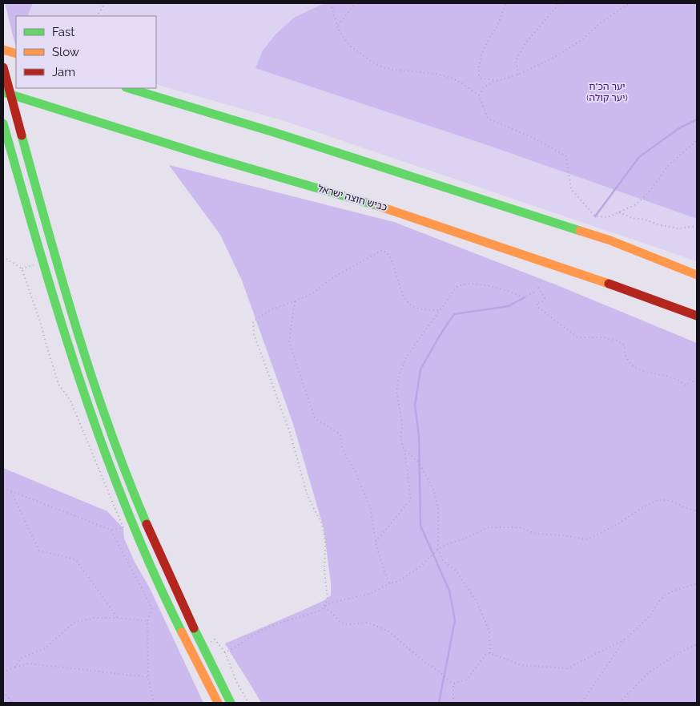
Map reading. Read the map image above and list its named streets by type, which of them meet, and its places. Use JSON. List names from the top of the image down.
{
  "streets": {
    "main road": ["כביש חוצה ישראל"]
  },
  "parks": ["יער הכ\"ח (יער קולה)"],
  "legend": ["Fast", "Slow", "Jam"]
}
